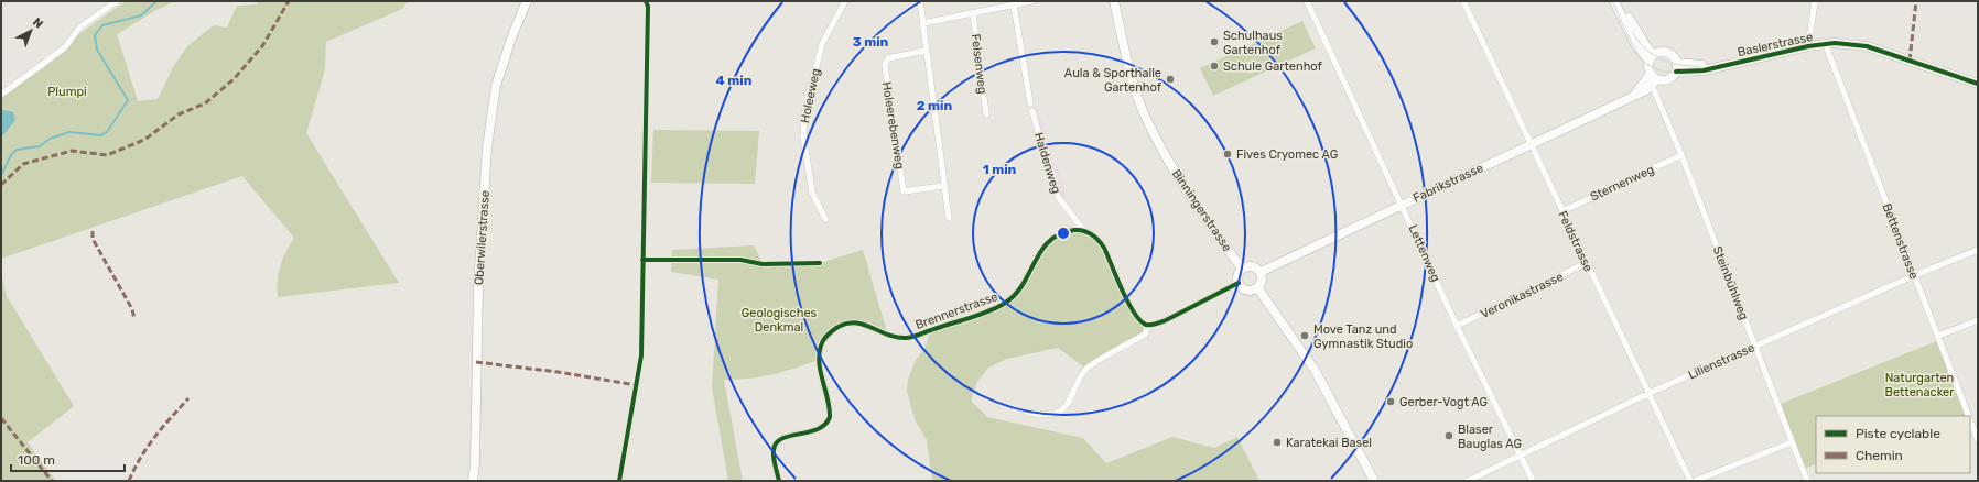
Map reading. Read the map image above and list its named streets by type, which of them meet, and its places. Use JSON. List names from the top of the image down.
{
  "streets": {
    "street": [
      "Baslerstrasse",
      "Felsenweg",
      "Holeeweg",
      "Holeerebenweg",
      "Haldenweg",
      "Fabrikstrasse",
      "Sternenweg",
      "Binningerstrasse",
      "Oberwilerstrasse",
      "Feldstrasse",
      "Bettenstrasse",
      "Lettenweg",
      "Steinbühlweg",
      "Veronikastrasse",
      "Brennerstrasse",
      "Lilienstrasse"
    ]
  },
  "crossings": [
    ["Baslerstrasse", "Fabrikstrasse"],
    ["Baslerstrasse", "Bettenstrasse"],
    ["Baslerstrasse", "Steinbühlweg"],
    ["Haldenweg", "Brennerstrasse"],
    ["Fabrikstrasse", "Binningerstrasse"],
    ["Fabrikstrasse", "Feldstrasse"],
    ["Fabrikstrasse", "Lettenweg"],
    ["Fabrikstrasse", "Steinbühlweg"],
    ["Sternenweg", "Feldstrasse"],
    ["Sternenweg", "Steinbühlweg"],
    ["Feldstrasse", "Veronikastrasse"],
    ["Feldstrasse", "Lilienstrasse"],
    ["Bettenstrasse", "Lilienstrasse"],
    ["Lettenweg", "Veronikastrasse"],
    ["Lettenweg", "Lilienstrasse"],
    ["Steinbühlweg", "Lilienstrasse"]
  ],
  "parks": ["Plumpi", "Geologisches Denkmal", "Naturgarten Bettenacker"],
  "places": [
    "Schulhaus Gartenhof",
    "Schule Gartenhof",
    "Aula & Sporthalle Gartenhof",
    "Fives Cryomec AG",
    "Move Tanz und Gymnastik Studio",
    "Gerber-Vogt AG",
    "Blaser Bauglas AG",
    "Karatekai Basel"
  ],
  "legend": ["Piste cyclable", "Chemin"],
  "scale_bar": "100 m",
  "north": "top right",
  "rings": [
    "3 min",
    "4 min",
    "2 min",
    "1 min"
  ]
}
